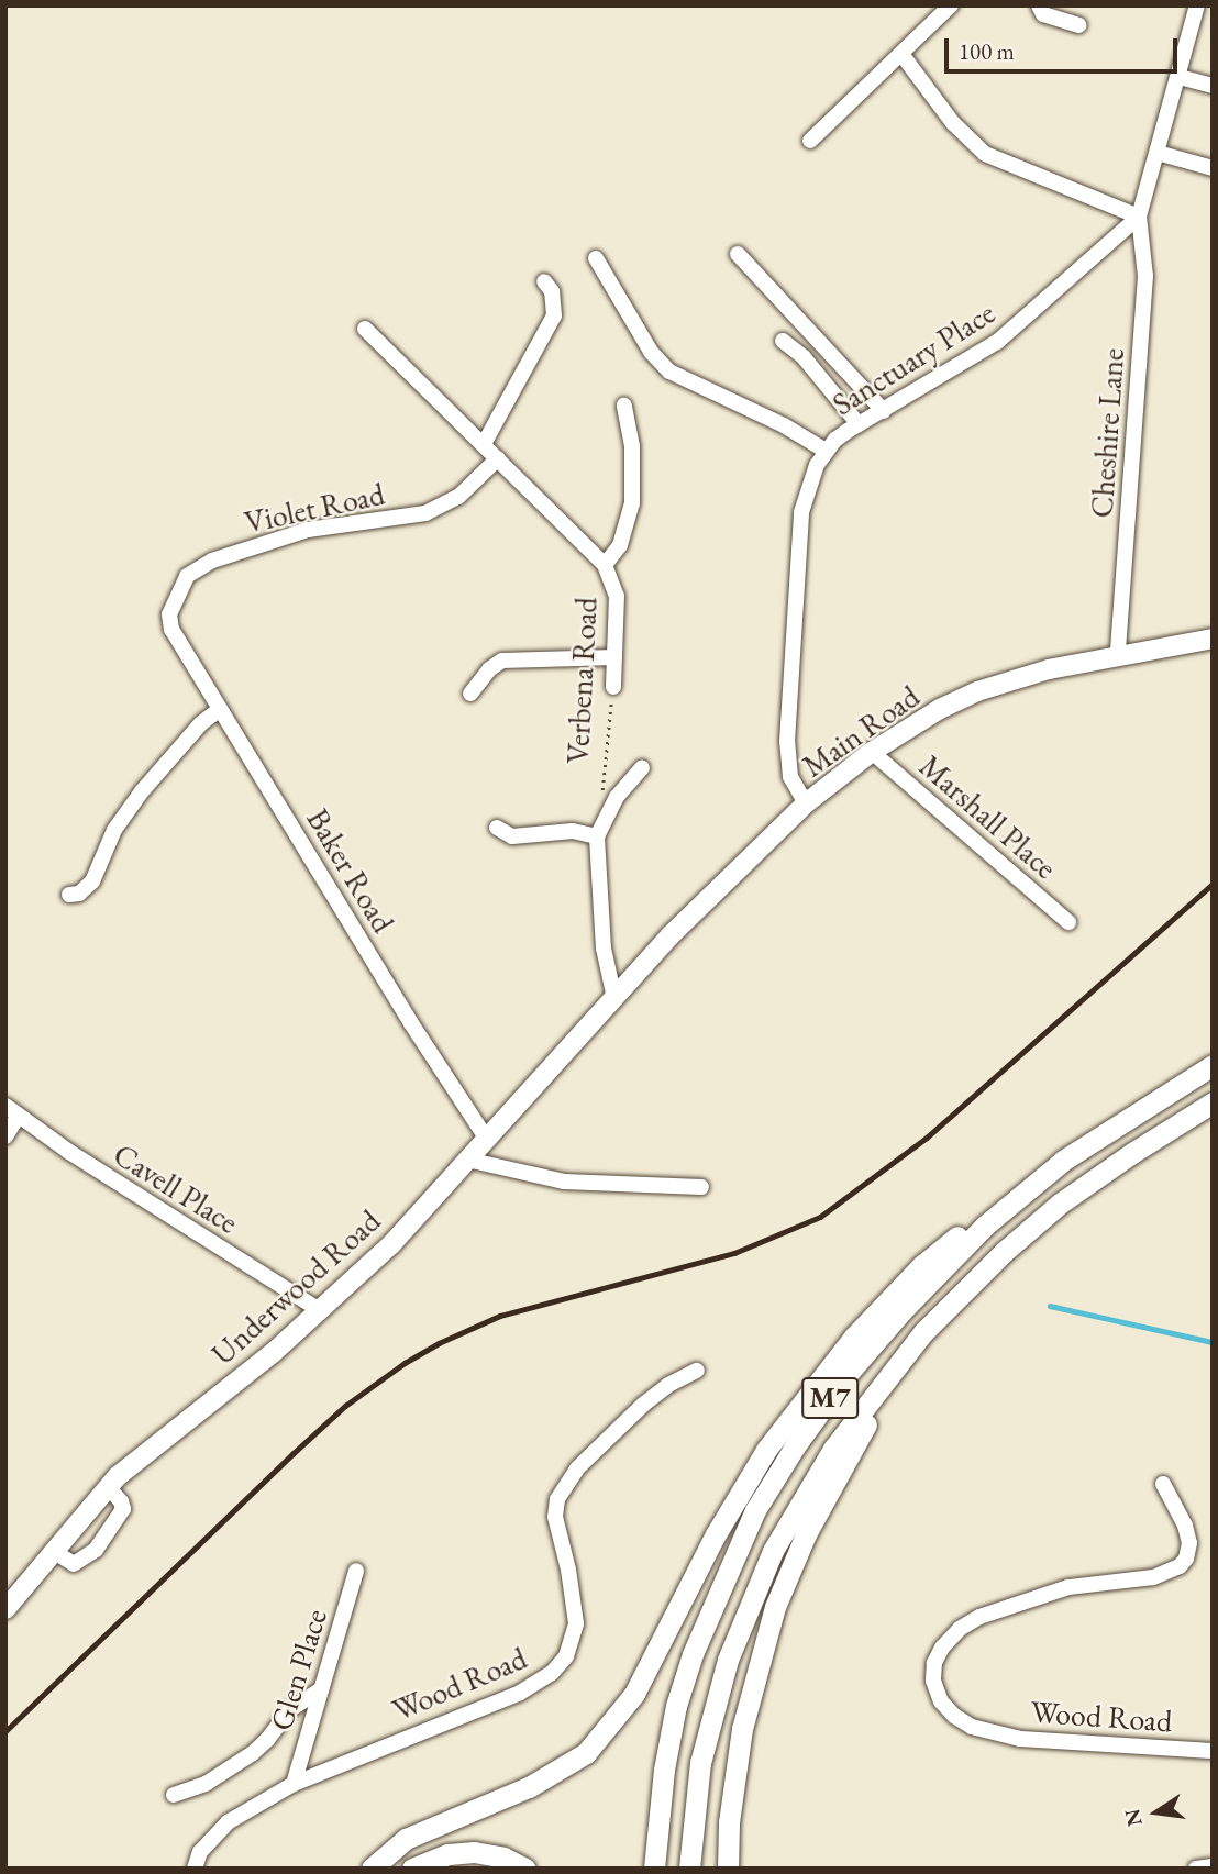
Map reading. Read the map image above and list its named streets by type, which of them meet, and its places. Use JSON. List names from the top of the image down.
{
  "streets": {
    "highway": ["M7"],
    "main road": ["Main Road", "Underwood Road"],
    "street": [
      "Sanctuary Place",
      "Cheshire Lane",
      "Violet Road",
      "Verbena Road",
      "Marshall Place",
      "Baker Road",
      "Cavell Place",
      "Glen Place",
      "Wood Road"
    ]
  },
  "crossings": [
    ["Sanctuary Place", "Cheshire Lane"],
    ["Sanctuary Place", "Main Road"],
    ["Cheshire Lane", "Main Road"],
    ["Violet Road", "Verbena Road"],
    ["Violet Road", "Baker Road"],
    ["Main Road", "Marshall Place"],
    ["Main Road", "Underwood Road"],
    ["Baker Road", "Underwood Road"],
    ["Cavell Place", "Underwood Road"],
    ["Glen Place", "Wood Road"]
  ],
  "scale_bar": "100 m",
  "north": "left"
}
